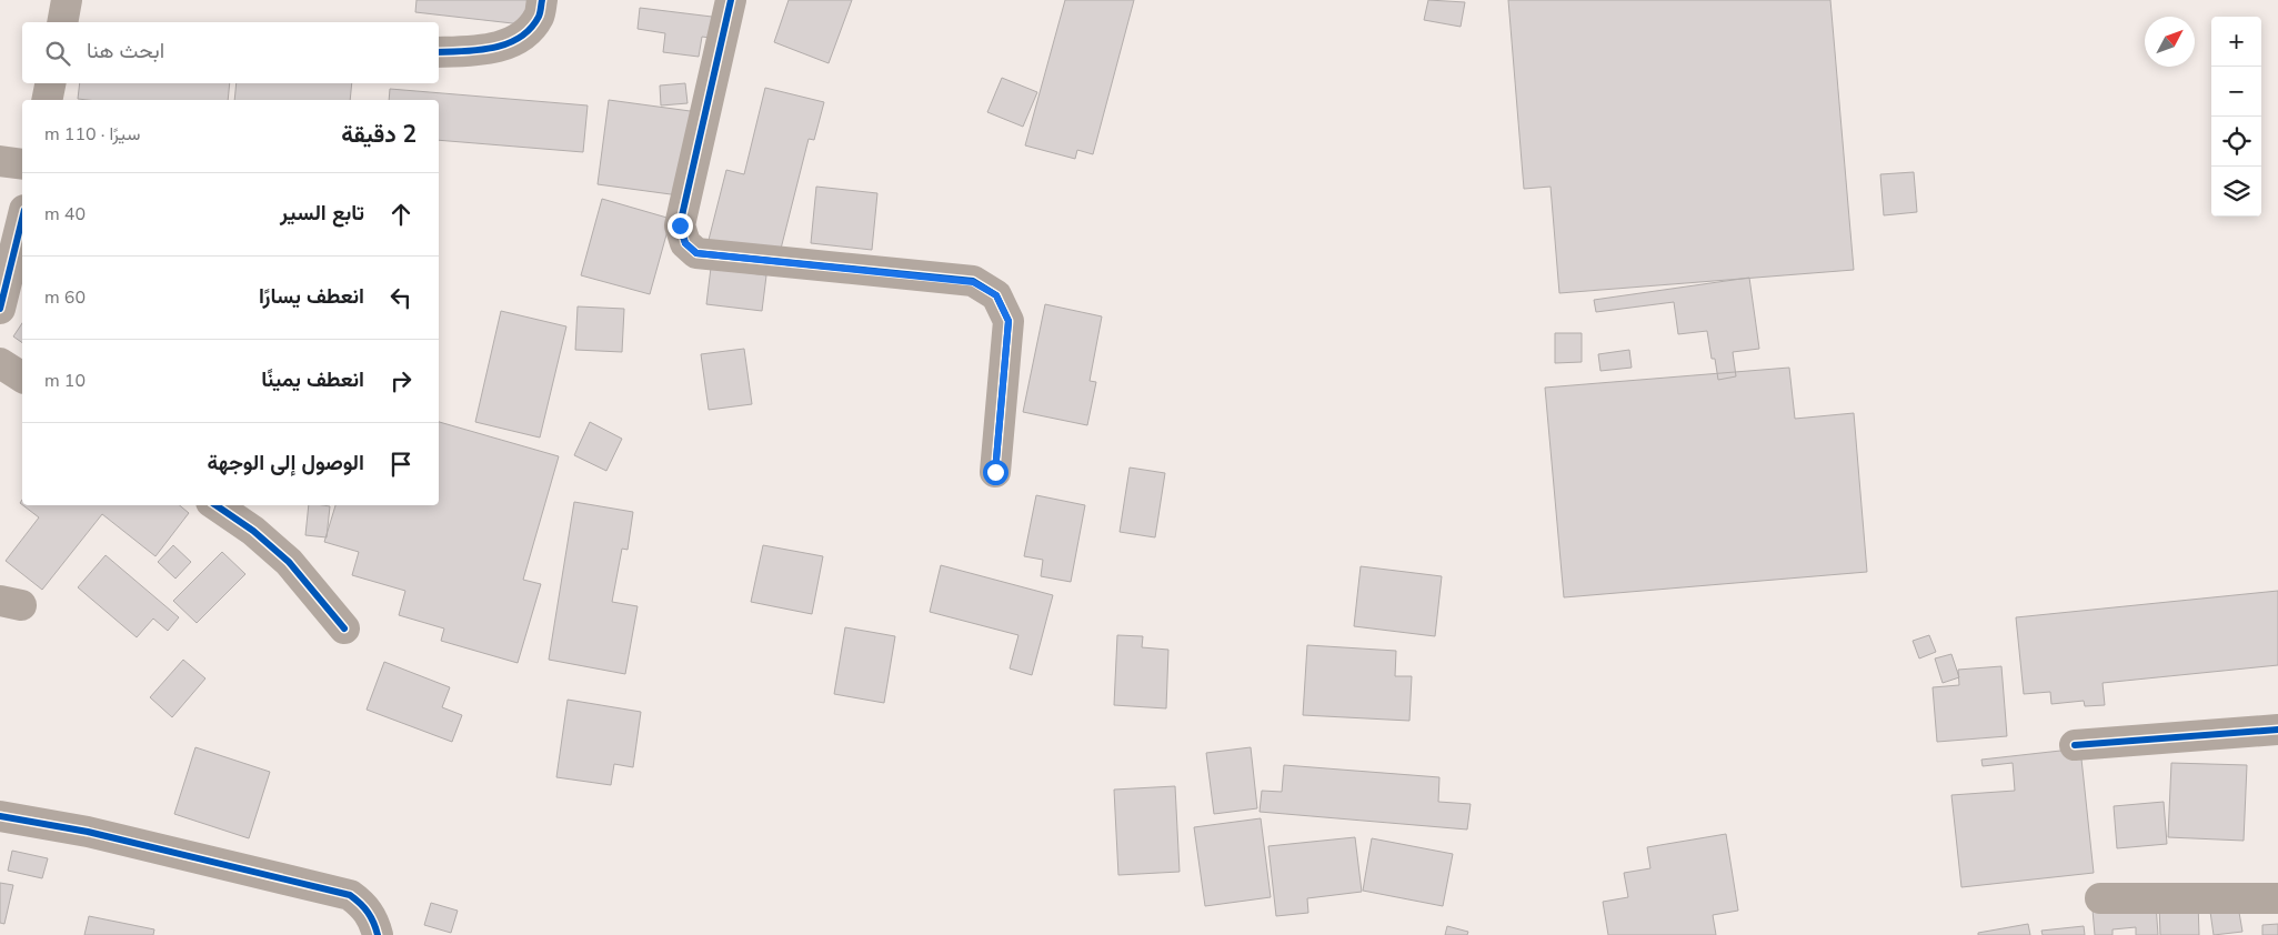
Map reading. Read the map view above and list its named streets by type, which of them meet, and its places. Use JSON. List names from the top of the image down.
{
  "north": "top right",
  "page": {
    "map_buttons": ["+", "−"],
    "search": "ابحث هنا",
    "heading": ["2 دقيقة", "سيرًا · 110 m"],
    "list": [
      ["تابع السير", "40 m"],
      ["انعطف يسارًا", "60 m"],
      ["انعطف يمينًا", "10 m"],
      "الوصول إلى الوجهة"
    ]
  }
}
